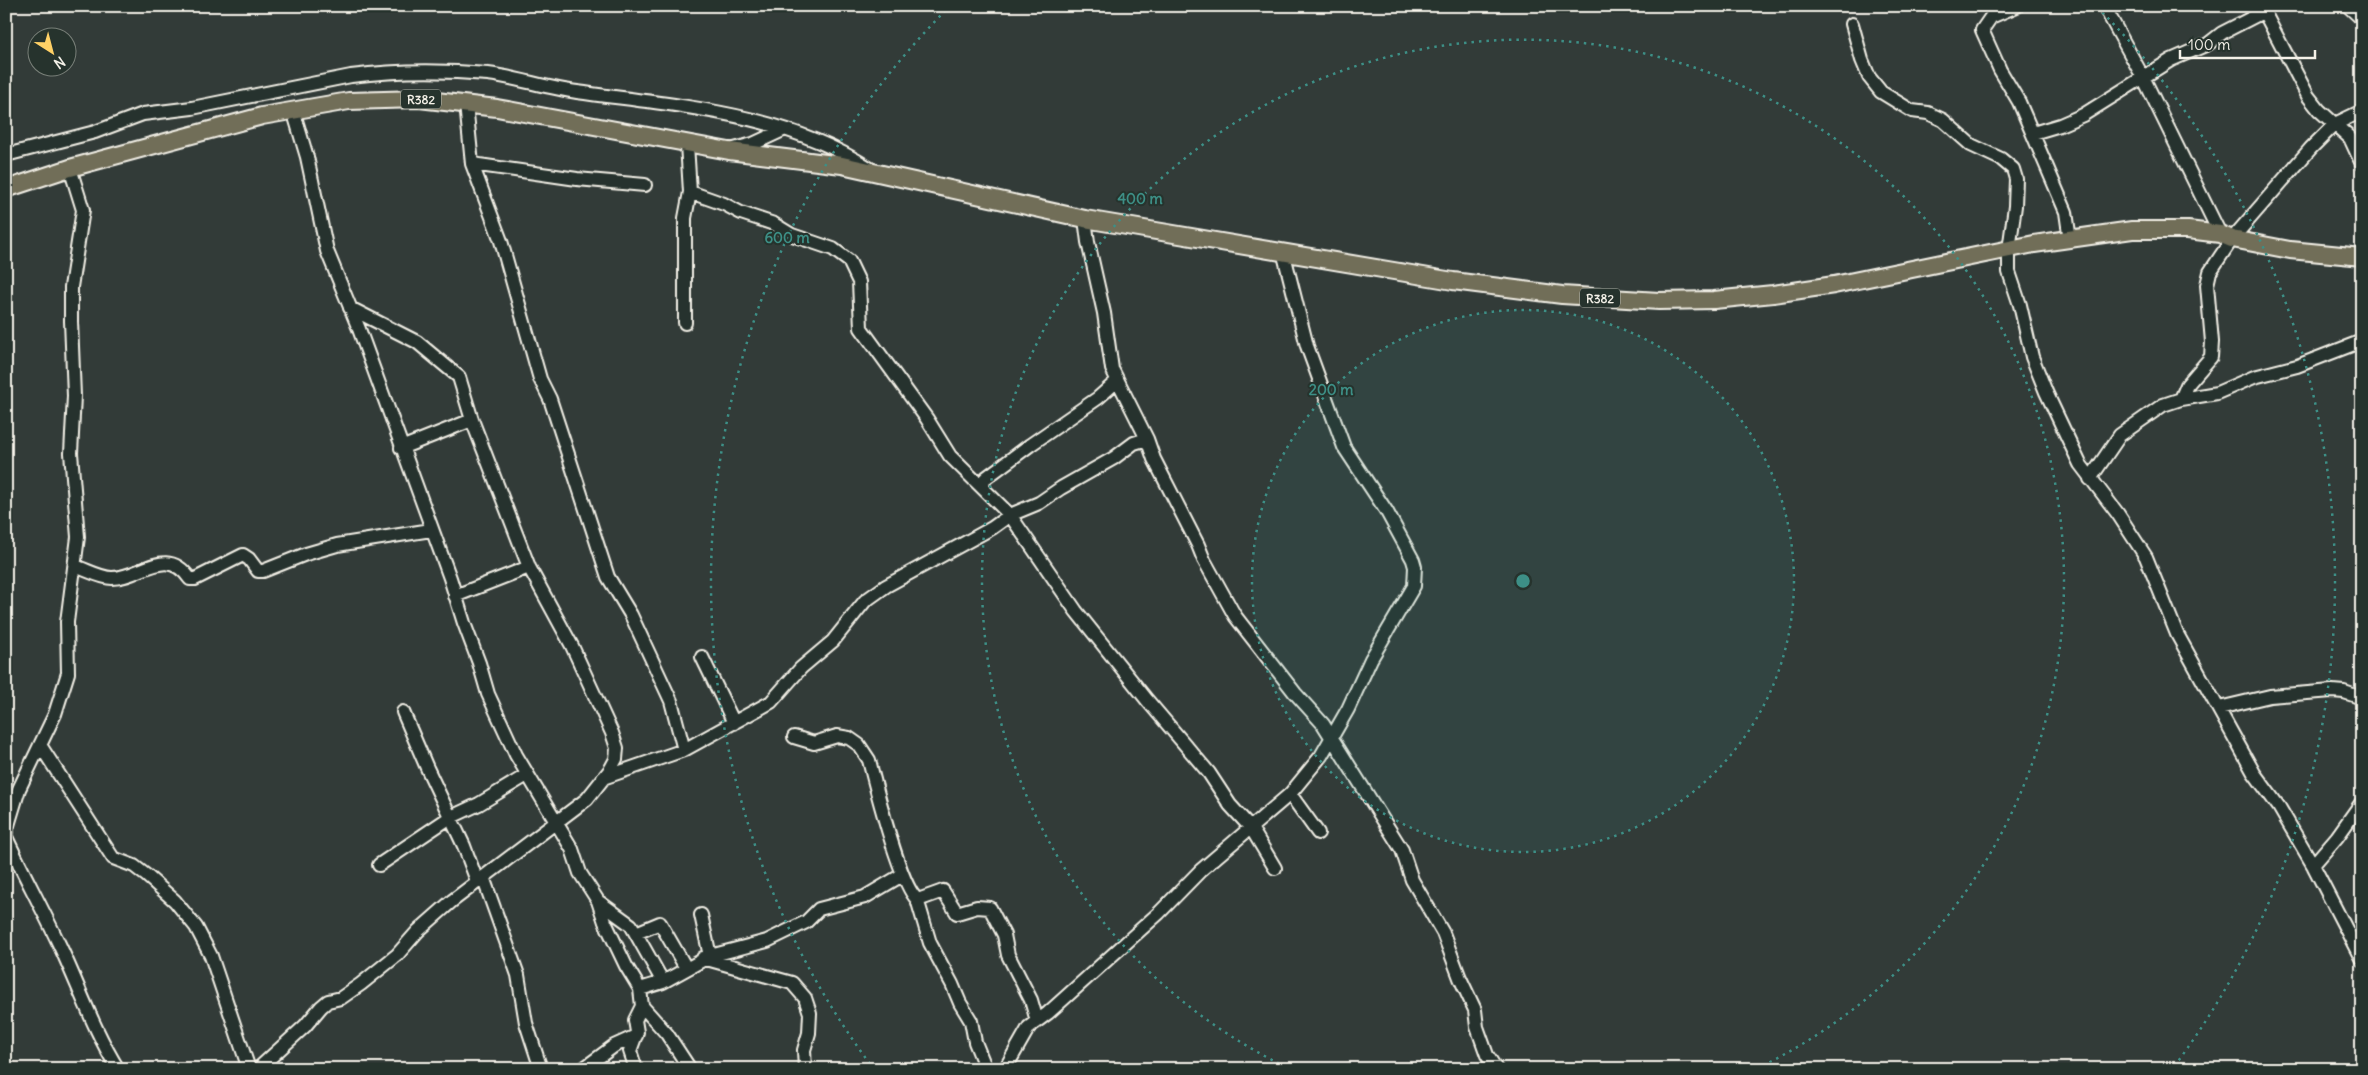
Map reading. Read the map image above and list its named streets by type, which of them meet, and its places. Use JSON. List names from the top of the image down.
{
  "streets": {
    "main road": ["R382"]
  },
  "scale_bar": "100 m",
  "north": "bottom right",
  "rings": ["400 m", "600 m", "200 m"]
}
